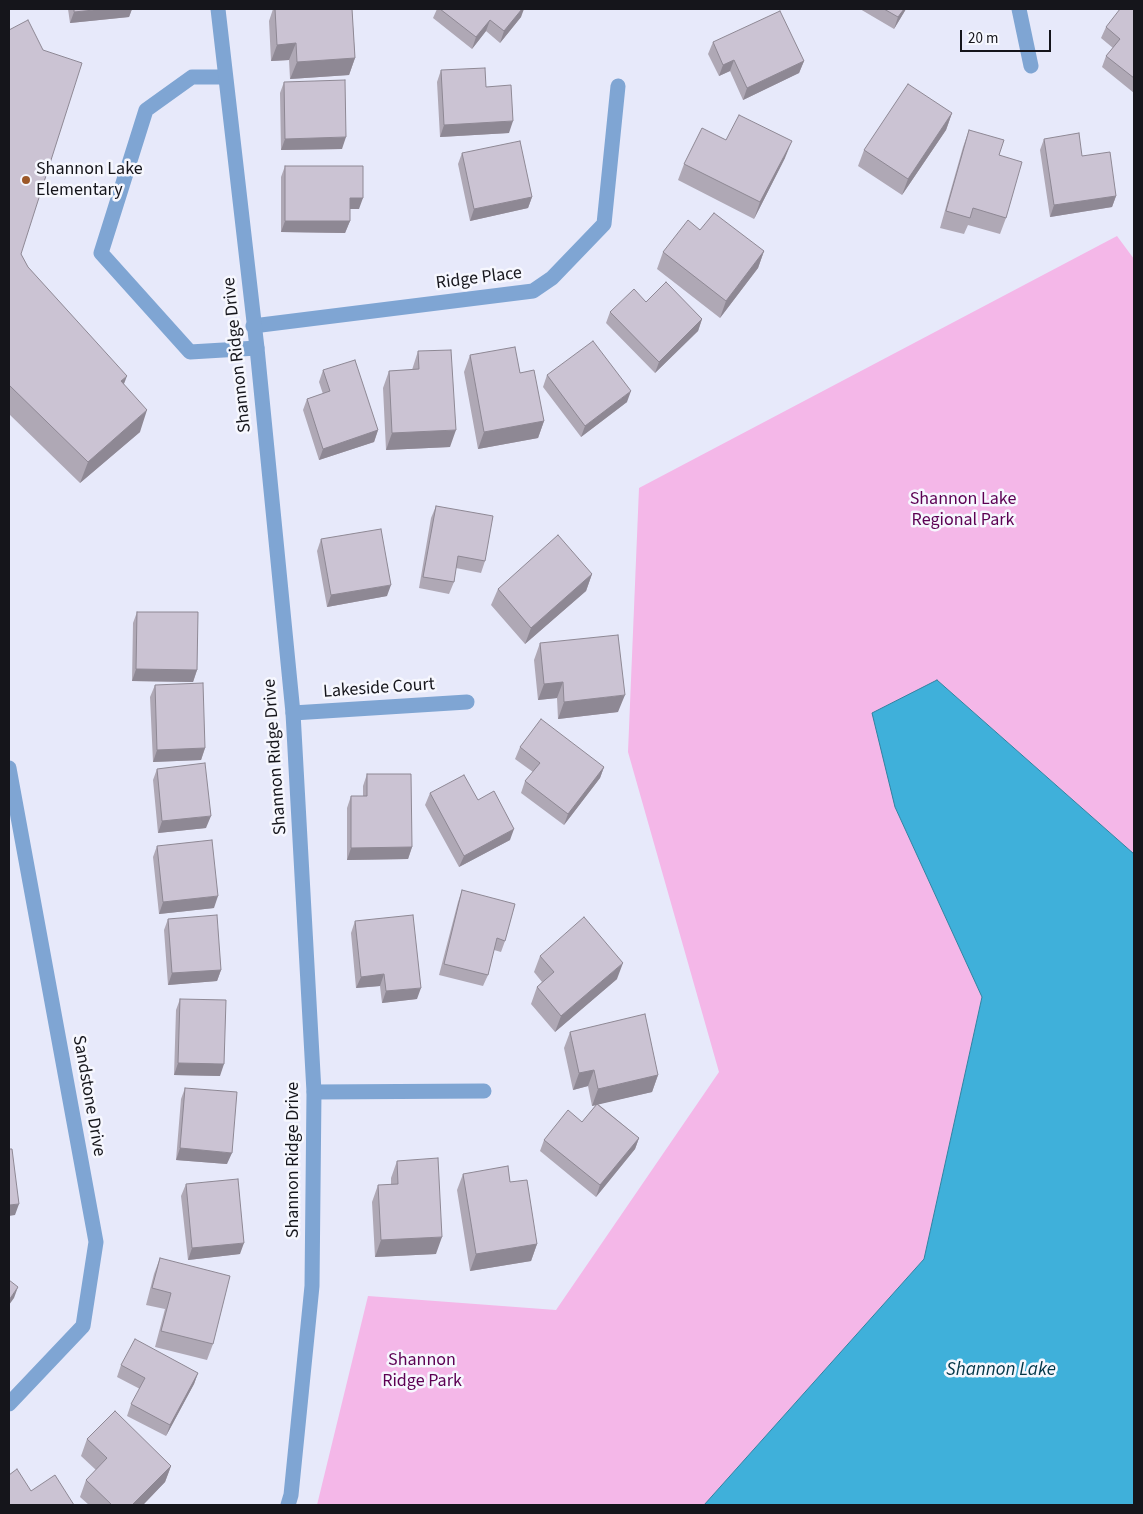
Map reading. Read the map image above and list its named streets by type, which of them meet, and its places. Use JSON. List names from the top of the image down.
{
  "streets": {
    "street": [
      "Ridge Place",
      "Shannon Ridge Drive",
      "Lakeside Court",
      "Sandstone Drive"
    ]
  },
  "crossings": [
    ["Ridge Place", "Shannon Ridge Drive"],
    ["Shannon Ridge Drive", "Lakeside Court"]
  ],
  "water": ["Shannon Lake"],
  "parks": ["Shannon Lake Regional Park", "Shannon Ridge Park"],
  "places": ["Shannon Lake Elementary"],
  "scale_bar": "20 m"
}
